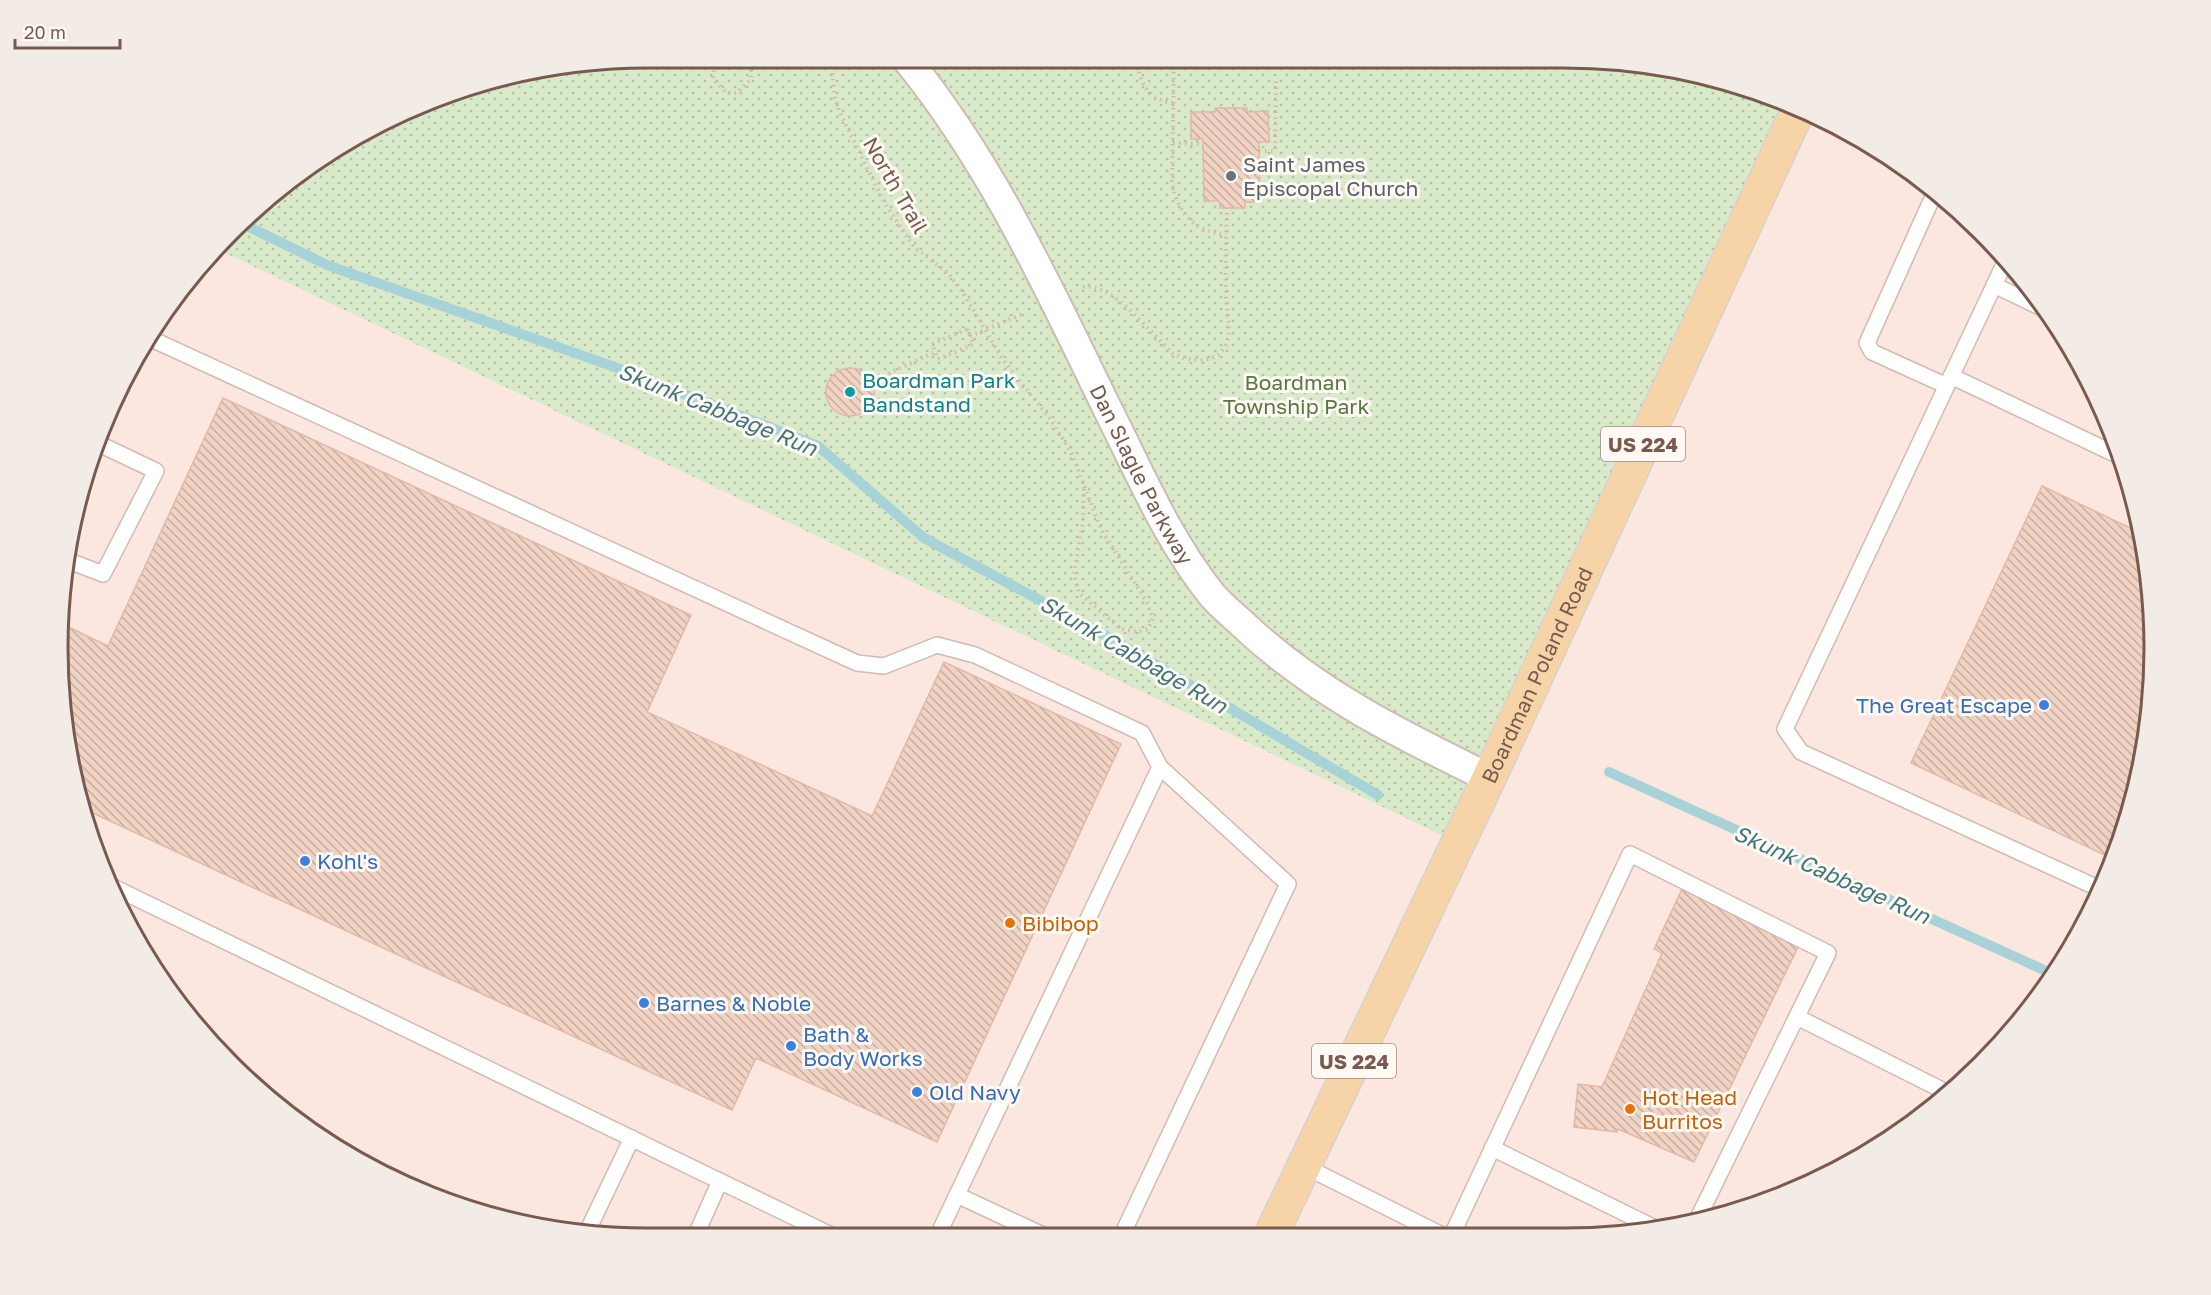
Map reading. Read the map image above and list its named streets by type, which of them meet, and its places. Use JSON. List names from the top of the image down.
{
  "streets": {
    "main road": ["US 224", "Boardman Poland Road"],
    "street": ["Dan Slagle Parkway"],
    "path": ["North Trail"]
  },
  "crossings": [
    ["Dan Slagle Parkway", "Boardman Poland Road"]
  ],
  "water": ["Skunk Cabbage Run"],
  "parks": ["Boardman Township Park"],
  "places": [
    "Saint James Episcopal Church",
    "Boardman Park Bandstand",
    "The Great Escape",
    "Kohl's",
    "Bibibop",
    "Barnes & Noble",
    "Bath & Body Works",
    "Old Navy",
    "Hot Head Burritos"
  ],
  "scale_bar": "20 m"
}
